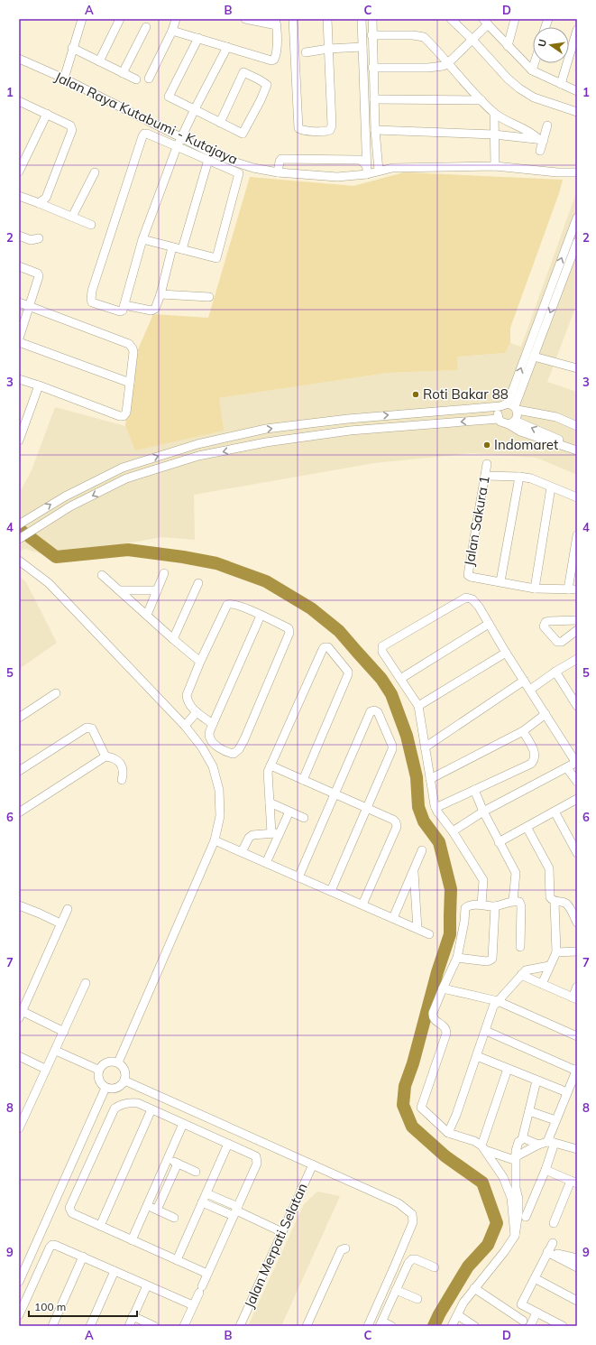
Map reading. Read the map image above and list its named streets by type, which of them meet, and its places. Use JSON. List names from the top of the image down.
{
  "streets": {
    "street": ["Jalan Raya Kutabumi - Kutajaya", "Jalan Sakura 1", "Jalan Merpati Selatan"]
  },
  "places": ["Roti Bakar 88", "Indomaret"],
  "scale_bar": "100 m",
  "north": "left",
  "grid": {
    "columns": [
      "A",
      "B",
      "C",
      "D"
    ],
    "rows": [
      "1",
      "2",
      "3",
      "4",
      "5",
      "6",
      "7",
      "8",
      "9"
    ]
  }
}
